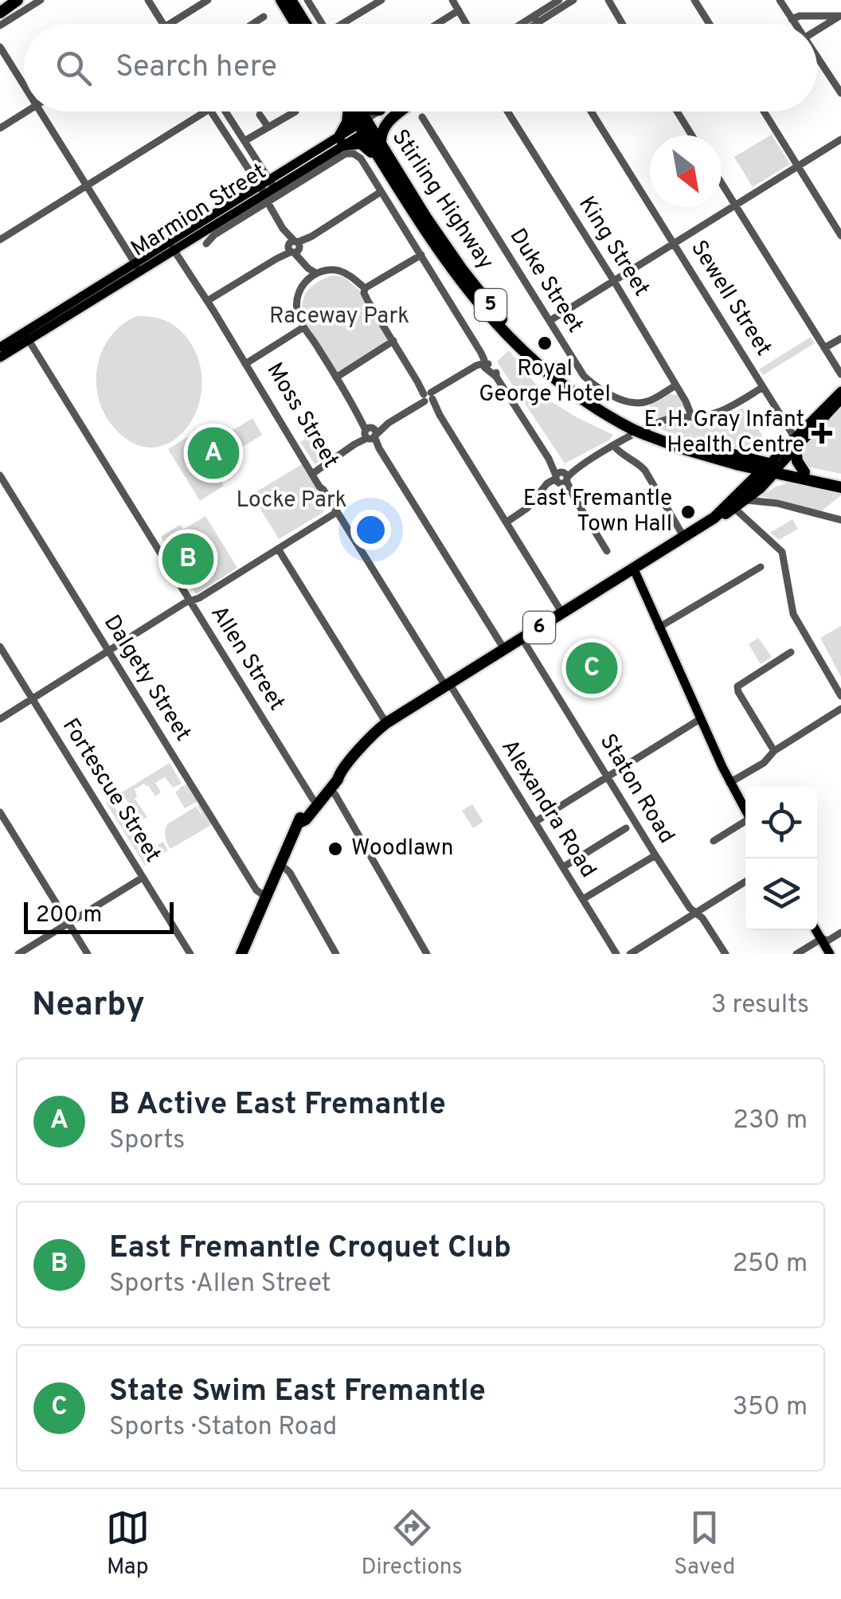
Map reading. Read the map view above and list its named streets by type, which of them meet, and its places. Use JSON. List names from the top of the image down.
{
  "streets": {
    "highway": ["Stirling Highway", "5", "6"],
    "main road": ["Marmion Street"],
    "street": [
      "King Street",
      "Duke Street",
      "Sewell Street",
      "Moss Street",
      "Allen Street",
      "Dalgety Street",
      "Staton Road",
      "Fortescue Street",
      "Alexandra Road"
    ]
  },
  "crossings": [
    ["Stirling Highway", "Marmion Street"],
    ["Stirling Highway", "6"],
    ["Marmion Street", "Moss Street"],
    ["Marmion Street", "Allen Street"],
    ["King Street", "Duke Street"],
    ["Sewell Street", "6"],
    ["Moss Street", "6"],
    ["Moss Street", "Alexandra Road"],
    ["6", "Allen Street"],
    ["6", "Dalgety Street"],
    ["6", "Staton Road"],
    ["6", "Alexandra Road"]
  ],
  "parks": ["Raceway Park", "Locke Park"],
  "places": {
    "other": ["Royal George Hotel", "East Fremantle Town Hall", "Woodlawn"],
    "health": ["E. H. Gray Infant Health Centre"]
  },
  "scale_bar": "200 m",
  "north": "bottom right",
  "page": {
    "search": "Search here",
    "pins": ["A", "B", "C"],
    "scale": "200 m",
    "heading": ["Nearby", "3 results"],
    "list": [
      {
        "mark": "A",
        "name": "B Active East Fremantle",
        "note": "Sports",
        "value": "230 m"
      },
      {
        "mark": "B",
        "name": "East Fremantle Croquet Club",
        "note": "Sports · Allen Street",
        "value": "250 m"
      },
      {
        "mark": "C",
        "name": "State Swim East Fremantle",
        "note": "Sports · Staton Road",
        "value": "350 m"
      }
    ],
    "nav": ["Map", "Directions", "Saved"]
  }
}
